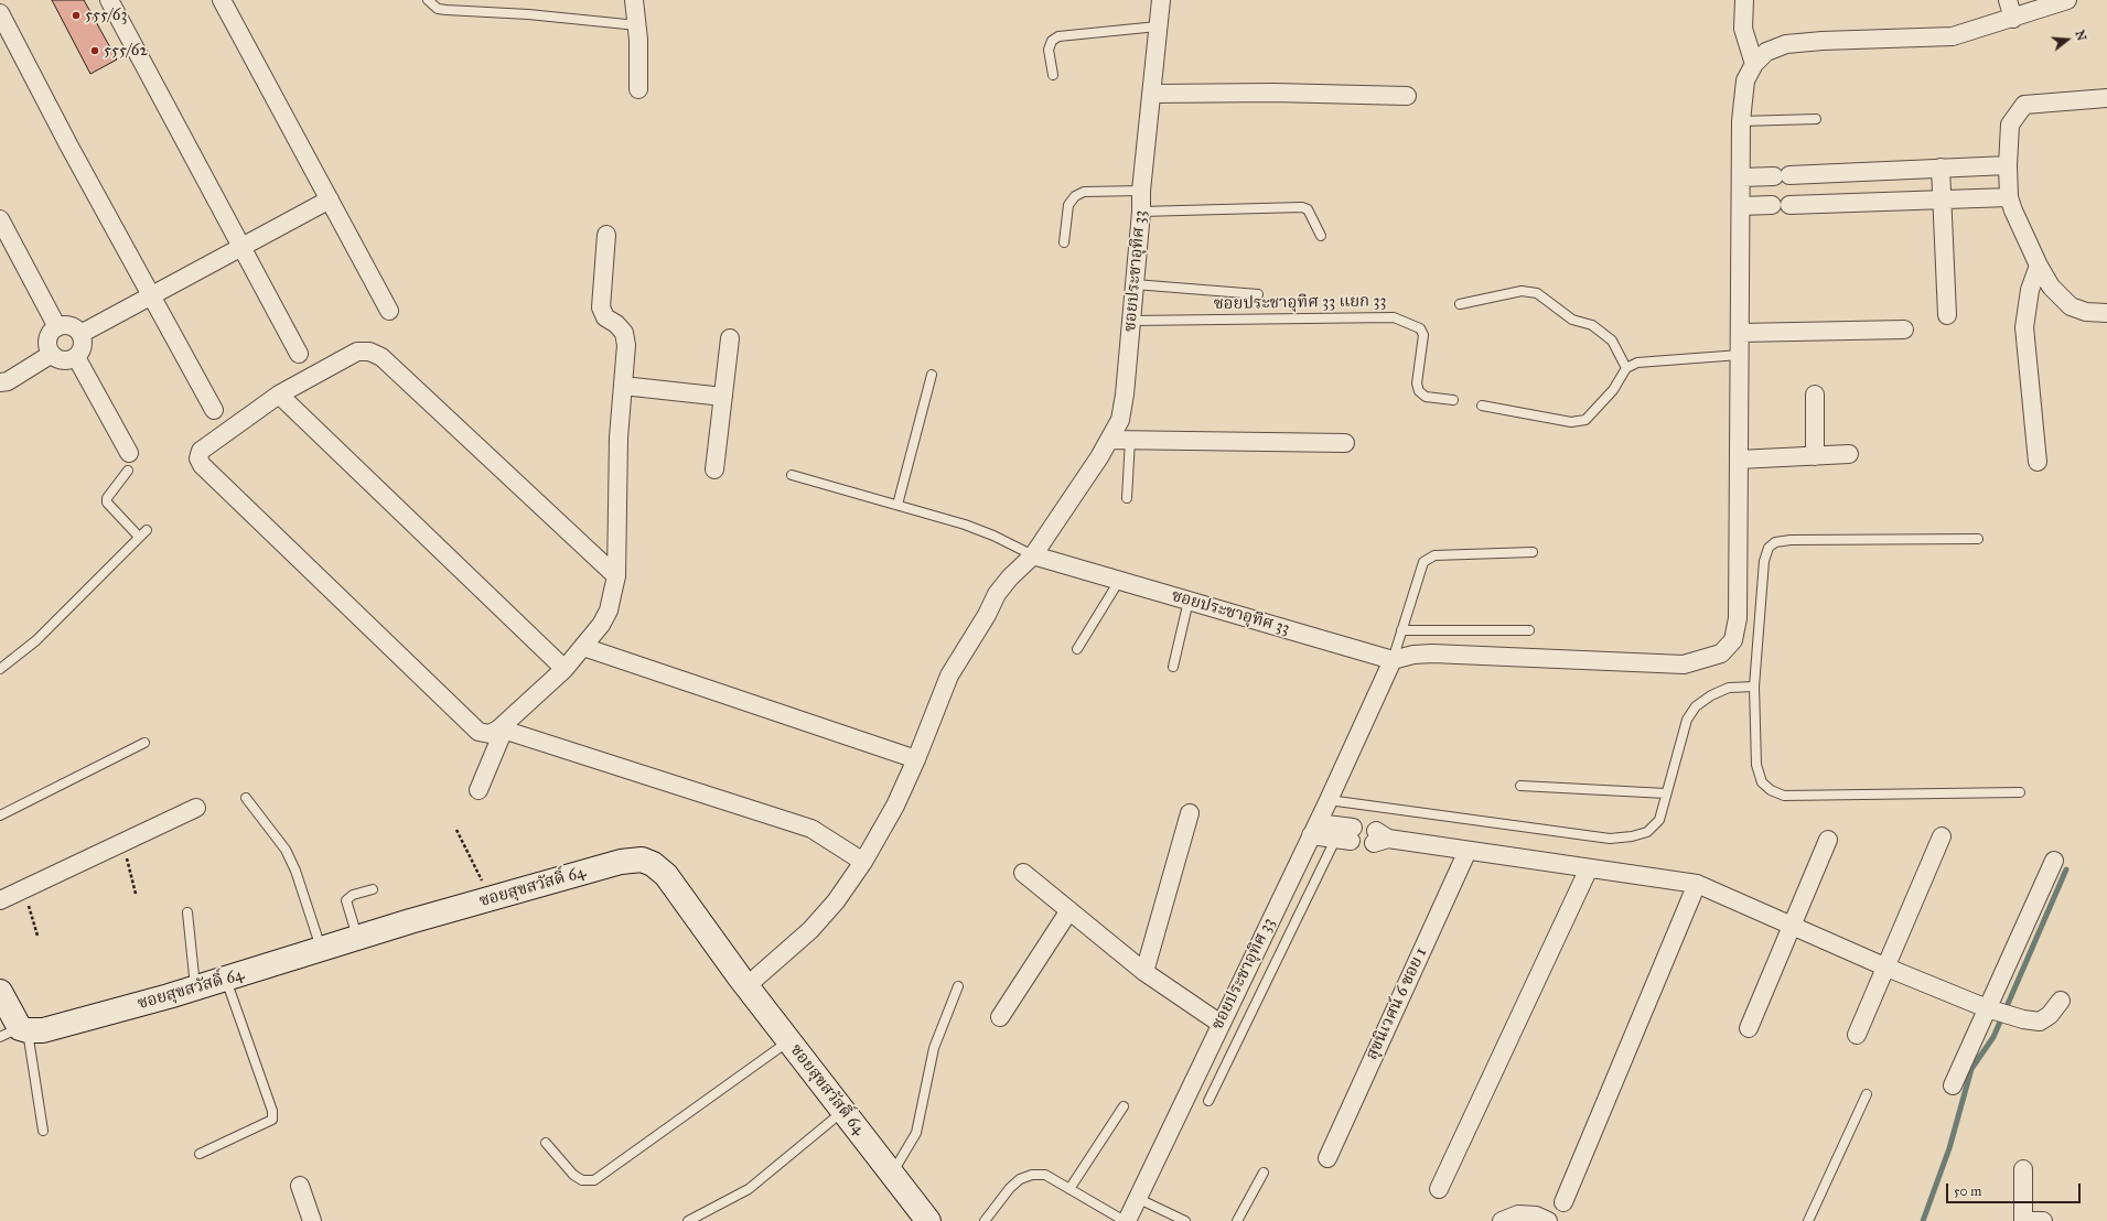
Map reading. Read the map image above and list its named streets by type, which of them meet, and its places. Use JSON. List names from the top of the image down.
{
  "streets": {
    "street": ["ซอยประชาอุทิศ 33", "ซอยสุขสวัสดิ์ 64", "สุขนิเวศน์ 6 ซอย 1"],
    "lane": ["ซอยประชาอุทิศ 33 แยก 33"]
  },
  "crossings": [
    ["ซอยประชาอุทิศ 33", "ซอยประชาอุทิศ 33 แยก 33"]
  ],
  "places": ["555/63", "555/62"],
  "scale_bar": "50 m",
  "north": "right"
}
